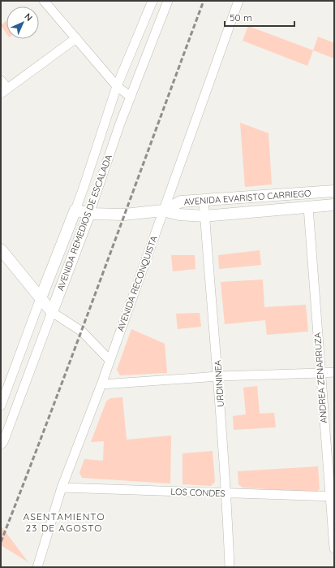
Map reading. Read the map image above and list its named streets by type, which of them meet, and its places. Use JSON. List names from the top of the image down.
{
  "streets": {
    "street": [
      "AVENIDA EVARISTO CARRIEGO",
      "AVENIDA REMEDIOS DE ESCALADA",
      "AVENIDA RECONQUISTA",
      "ANDREA ZENARRUZA",
      "URDININEA",
      "LOS CONDES"
    ]
  },
  "crossings": [
    ["AVENIDA EVARISTO CARRIEGO", "AVENIDA REMEDIOS DE ESCALADA"],
    ["AVENIDA EVARISTO CARRIEGO", "AVENIDA RECONQUISTA"],
    ["AVENIDA EVARISTO CARRIEGO", "ANDREA ZENARRUZA"],
    ["AVENIDA EVARISTO CARRIEGO", "URDININEA"],
    ["AVENIDA RECONQUISTA", "LOS CONDES"],
    ["ANDREA ZENARRUZA", "LOS CONDES"],
    ["URDININEA", "LOS CONDES"]
  ],
  "districts": ["ASENTAMIENTO 23 DE AGOSTO"],
  "scale_bar": "50 m",
  "north": "top right"
}
